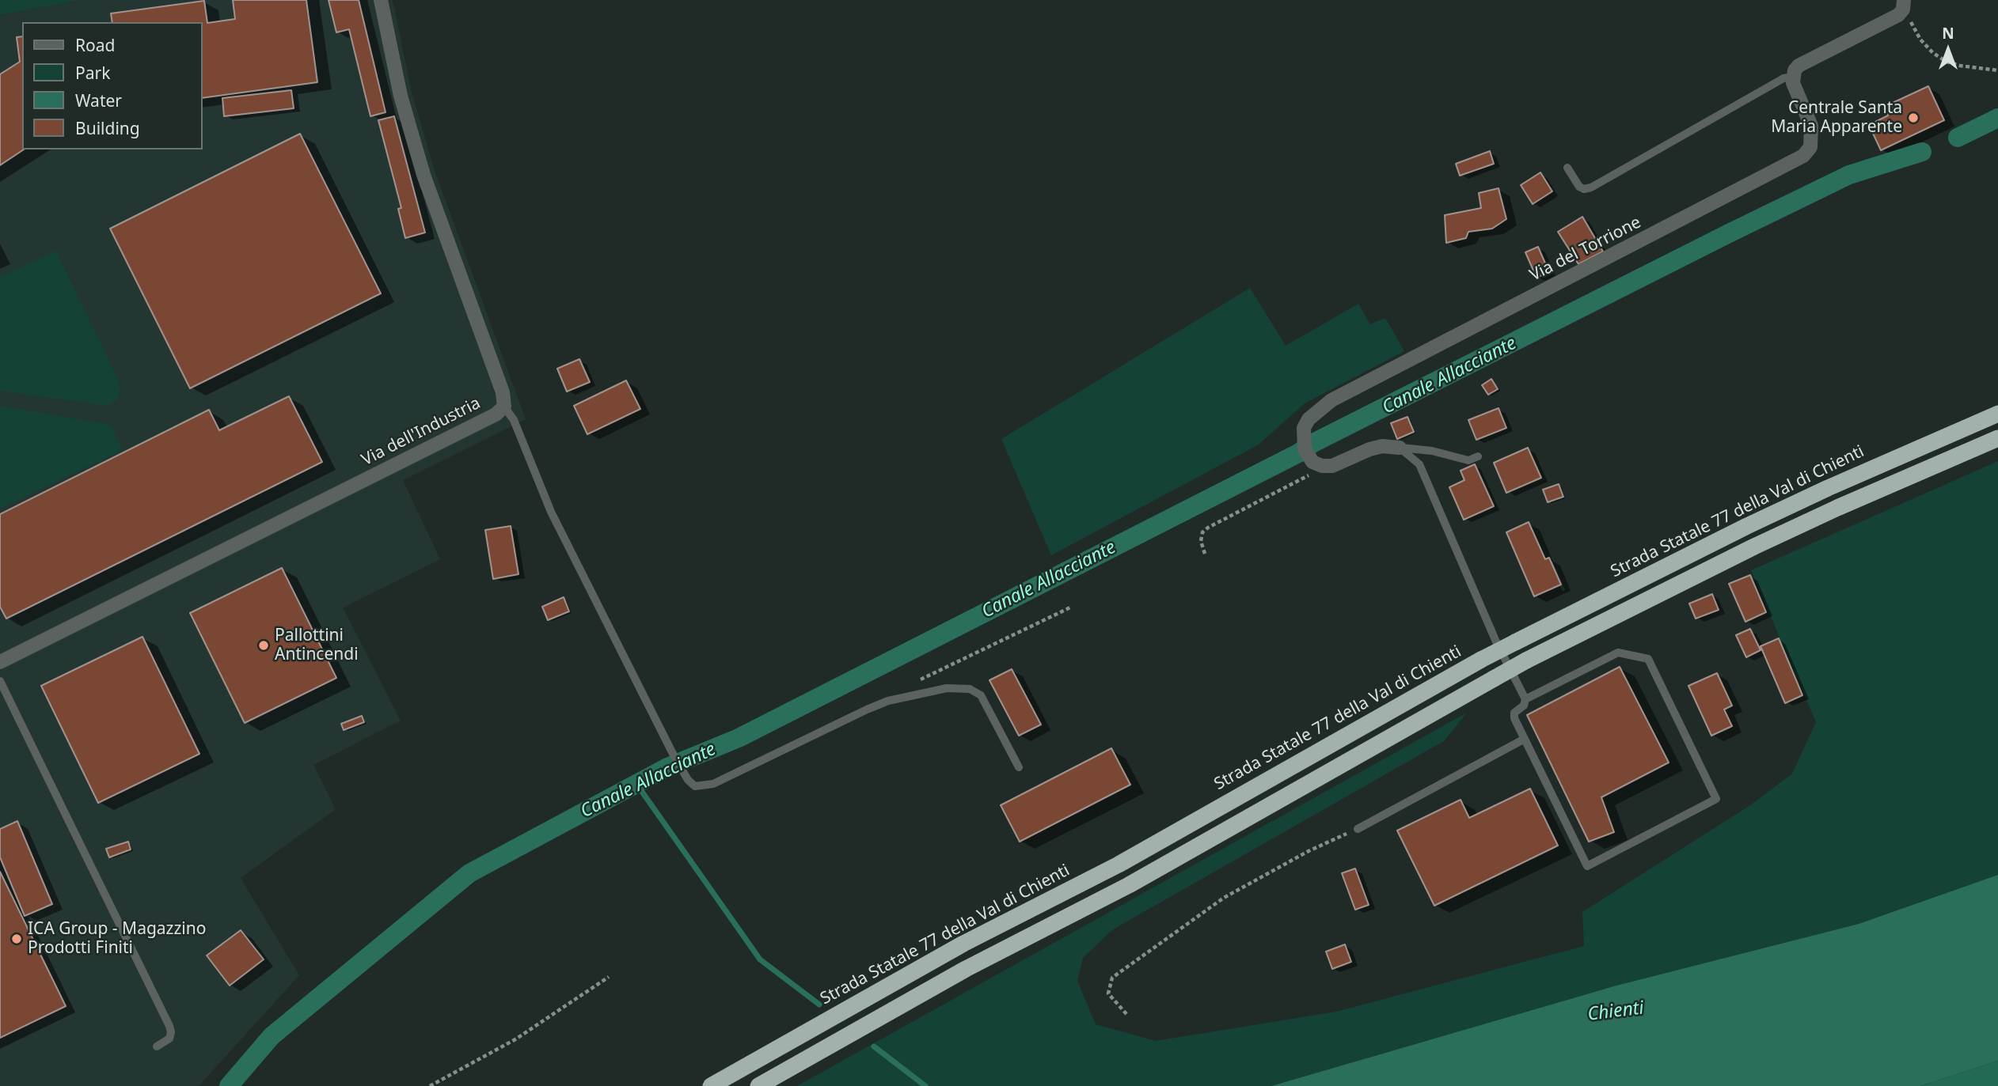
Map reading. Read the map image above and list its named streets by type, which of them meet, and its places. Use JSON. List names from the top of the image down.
{
  "streets": {
    "highway": ["Strada Statale 77 della Val di Chienti"],
    "street": ["Via del Torrione", "Via dell'Industria"]
  },
  "water": ["Canale Allacciante", "Chienti"],
  "places": ["Centrale Santa Maria Apparente", "Pallottini Antincendi", "ICA Group - Magazzino Prodotti Finiti"],
  "legend": [
    "Road",
    "Park",
    "Water",
    "Building"
  ],
  "north": "top"
}
